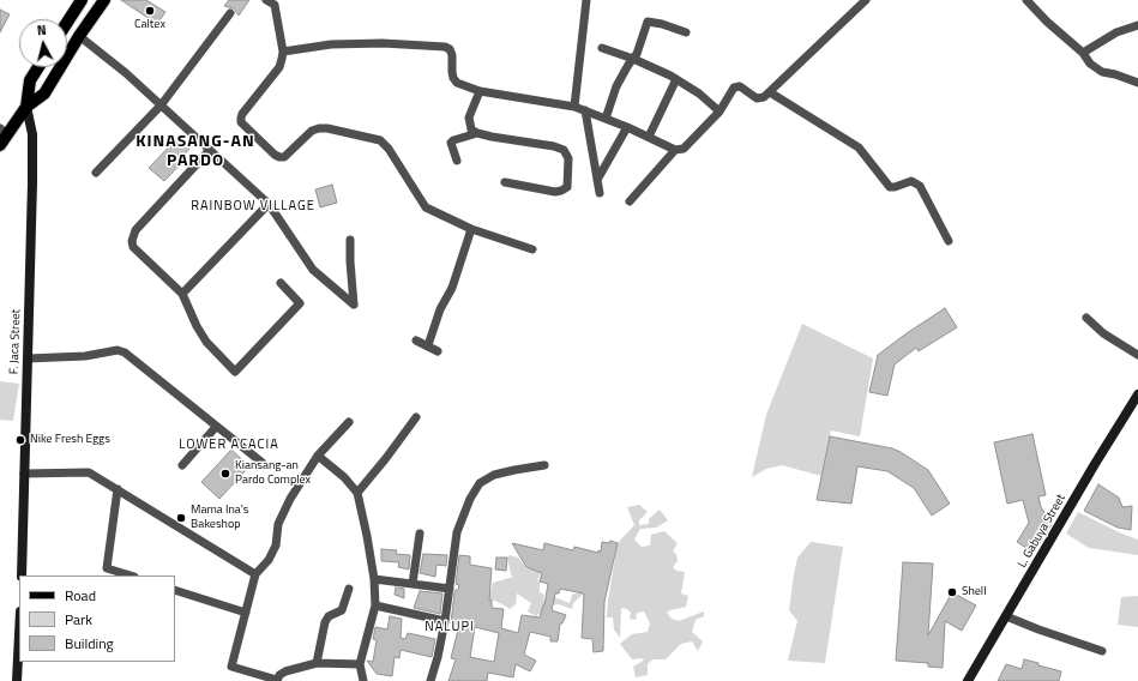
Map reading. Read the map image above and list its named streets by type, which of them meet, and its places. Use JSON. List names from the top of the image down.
{
  "streets": {
    "street": ["F. Jaca Street", "L. Gabuya Street"]
  },
  "districts": [
    "KINASANG-AN PARDO",
    "RAINBOW VILLAGE",
    "LOWER ACACIA",
    "NALUPI"
  ],
  "places": [
    "Caltex",
    "Nike Fresh Eggs",
    "Kiansang-an Pardo Complex",
    "Mama Ina's Bakeshop",
    "Shell"
  ],
  "legend": ["Road", "Park", "Building"],
  "north": "top"
}
